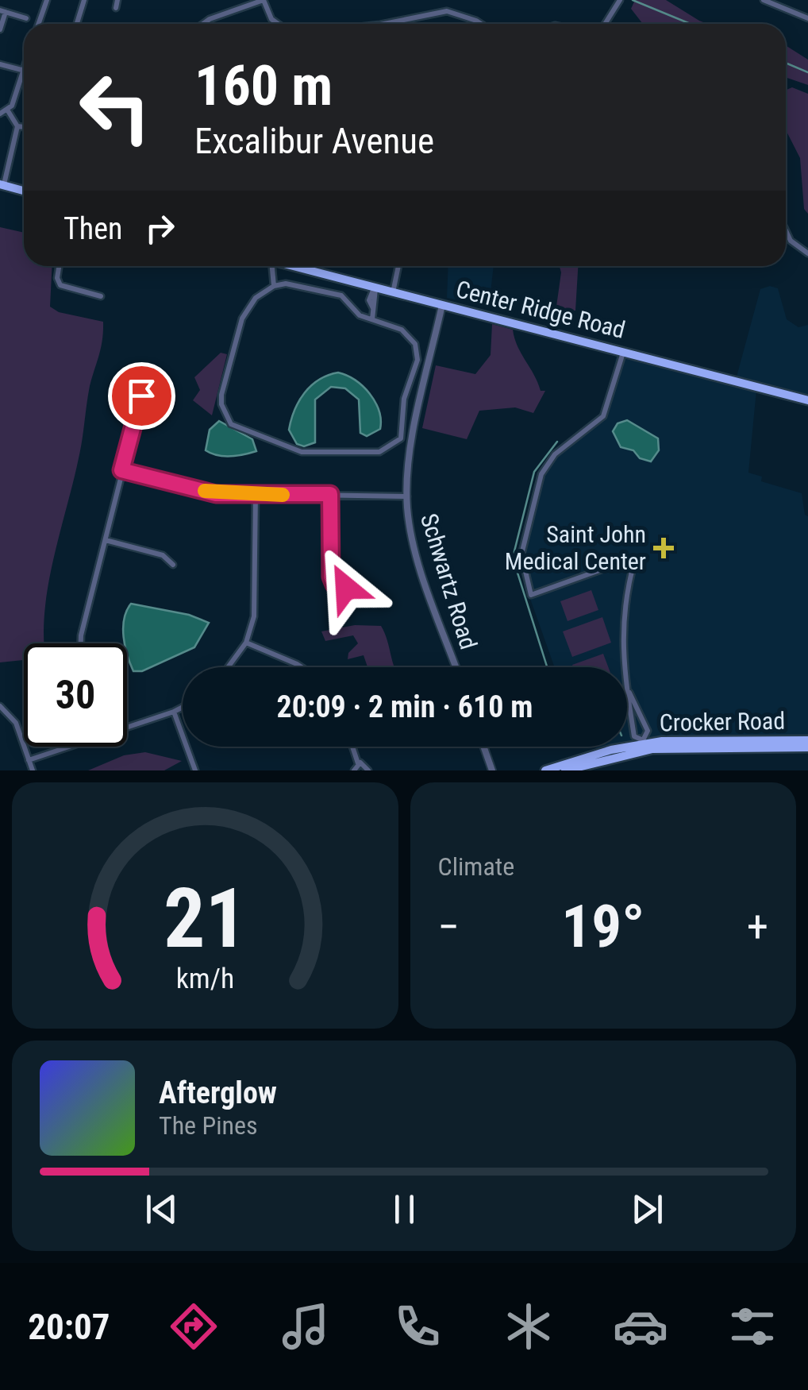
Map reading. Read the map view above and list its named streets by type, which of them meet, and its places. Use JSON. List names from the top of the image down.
{
  "streets": {
    "main road": ["Center Ridge Road", "Crocker Road"],
    "street": ["Schwartz Road"]
  },
  "crossings": [
    ["Center Ridge Road", "Schwartz Road"]
  ],
  "places": {
    "health": ["Saint John Medical Center"]
  },
  "page": {
    "turn": ["160 m", "Excalibur Avenue"],
    "then": "Then",
    "limit": "30",
    "trip": "20:09 · 2 min · 610 m",
    "tile": "Climate",
    "heat": ["−", "19°", "+"],
    "song": ["Afterglow", "The Pines"],
    "tabs": "20:07",
    "gauge": ["21", "km/h"]
  }
}
